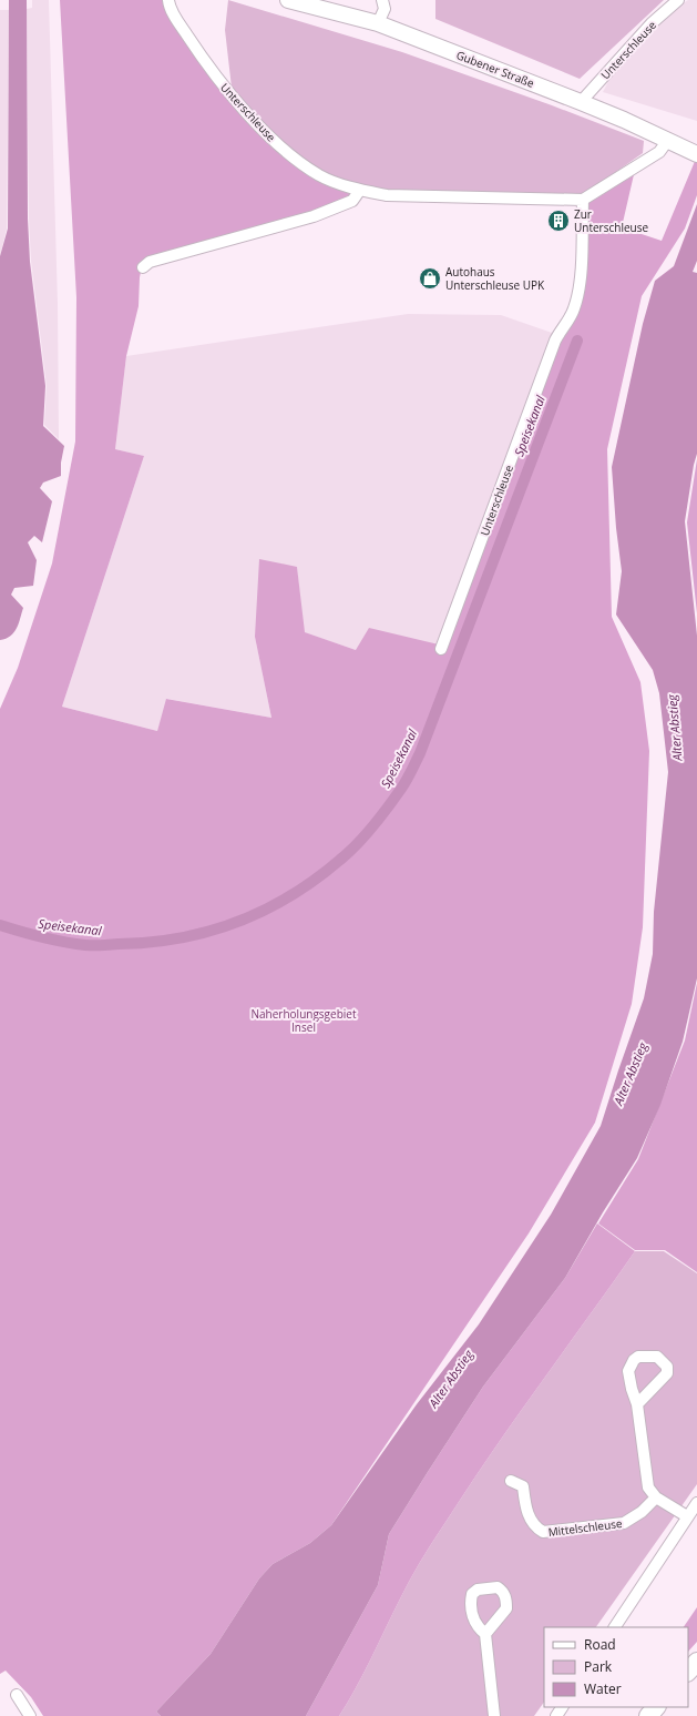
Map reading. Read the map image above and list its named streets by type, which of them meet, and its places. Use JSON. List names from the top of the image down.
{
  "streets": {
    "main road": ["Gubener Straße"],
    "street": ["Unterschleuse", "Mittelschleuse"]
  },
  "crossings": [
    ["Unterschleuse", "Gubener Straße"]
  ],
  "water": ["Speisekanal", "Alter Abstieg"],
  "parks": ["Naherholungsgebiet Insel"],
  "places": {
    "building": ["Zur Unterschleuse"],
    "shop": ["Autohaus Unterschleuse UPK"]
  },
  "legend": ["Road", "Park", "Water"]
}
